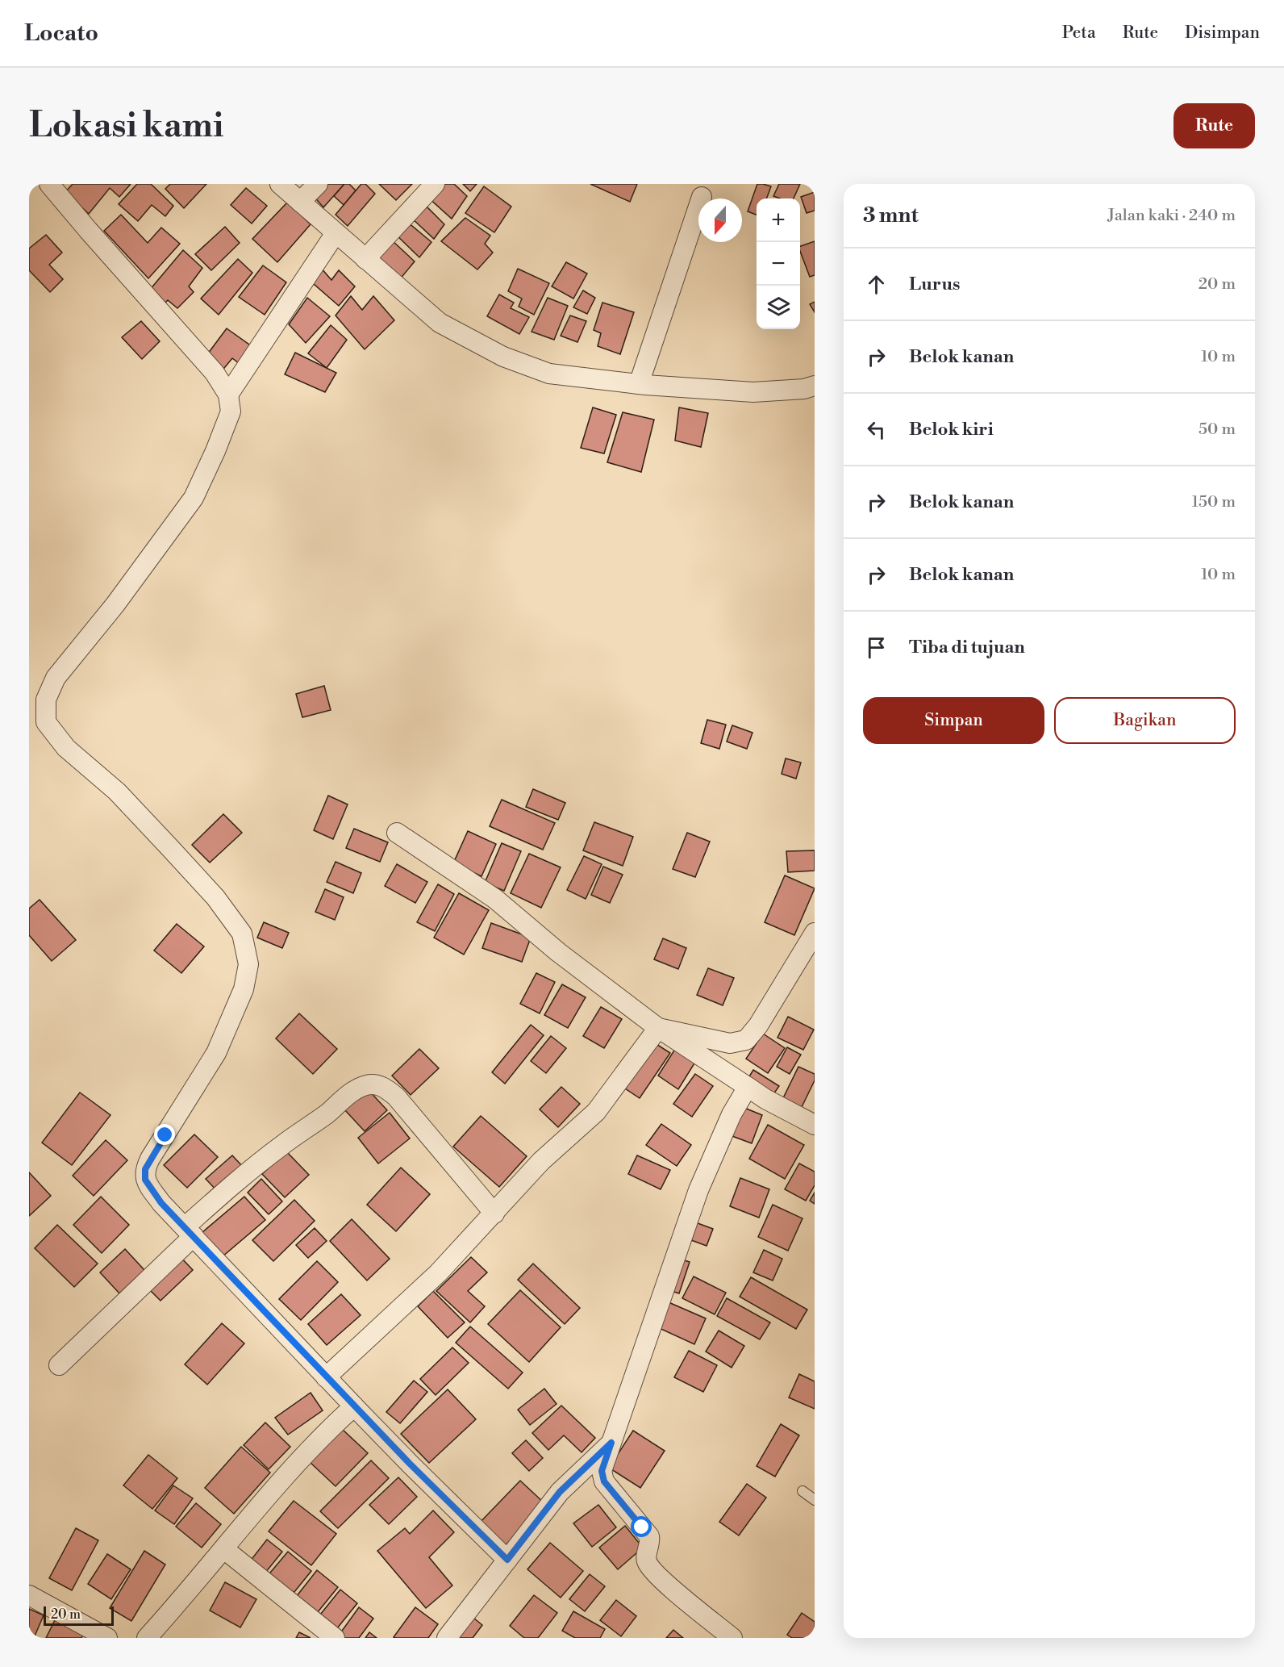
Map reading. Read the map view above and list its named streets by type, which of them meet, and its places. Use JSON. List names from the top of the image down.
{
  "scale_bar": "20 m",
  "north": "bottom",
  "page": {
    "header": "Locato",
    "nav": ["Peta", "Rute", "Disimpan"],
    "buttons": [
      "Rute",
      ["Simpan", "Bagikan"]
    ],
    "title": "Lokasi kami",
    "heading": ["3 mnt", "Jalan kaki · 240 m"],
    "map_buttons": ["+", "−"],
    "list": [
      ["Lurus", "20 m"],
      ["Belok kanan", "10 m"],
      ["Belok kiri", "50 m"],
      ["Belok kanan", "150 m"],
      ["Belok kanan", "10 m"],
      "Tiba di tujuan"
    ],
    "scale": "20 m"
  }
}
